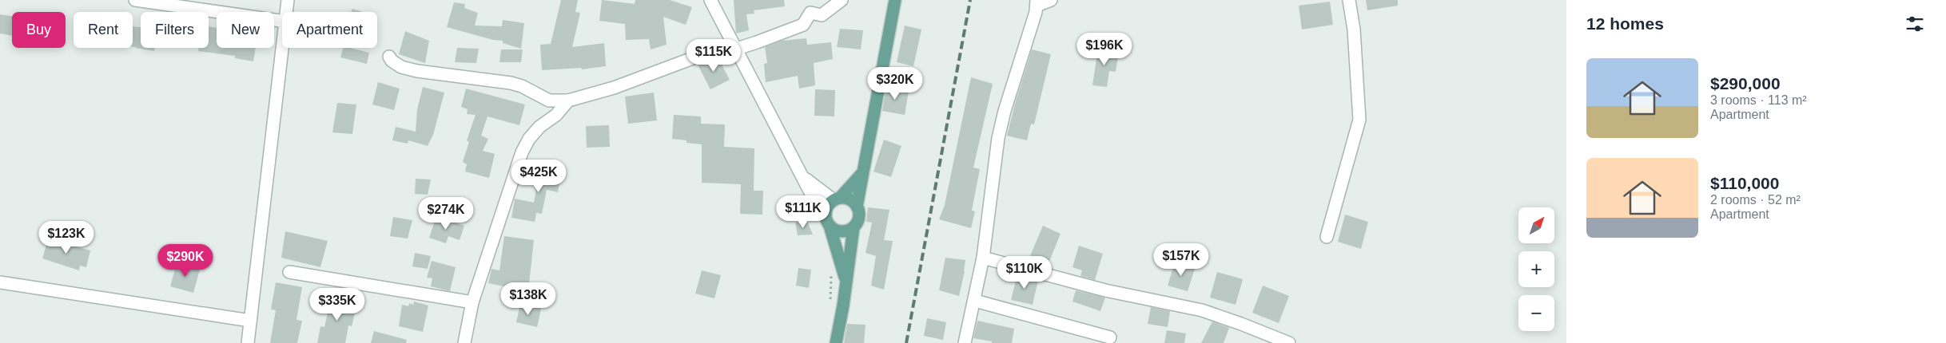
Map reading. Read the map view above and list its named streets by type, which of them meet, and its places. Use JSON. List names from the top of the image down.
{
  "north": "top right",
  "page": {
    "heading": "12 homes",
    "chip": [
      "Buy",
      "Rent",
      "Filters",
      "New",
      "Apartment"
    ],
    "price": [
      "$196K",
      "$115K",
      "$320K",
      "$425K",
      "$111K",
      "$274K",
      "$123K",
      "$157K",
      "$290K",
      "$110K",
      "$138K",
      "$335K"
    ],
    "list": [
      {
        "name": "$290,000",
        "note": "3 rooms · 113 m² · Apartment"
      },
      {
        "name": "$110,000",
        "note": "2 rooms · 52 m² · Apartment"
      }
    ],
    "map_buttons": ["+", "−"]
  }
}
